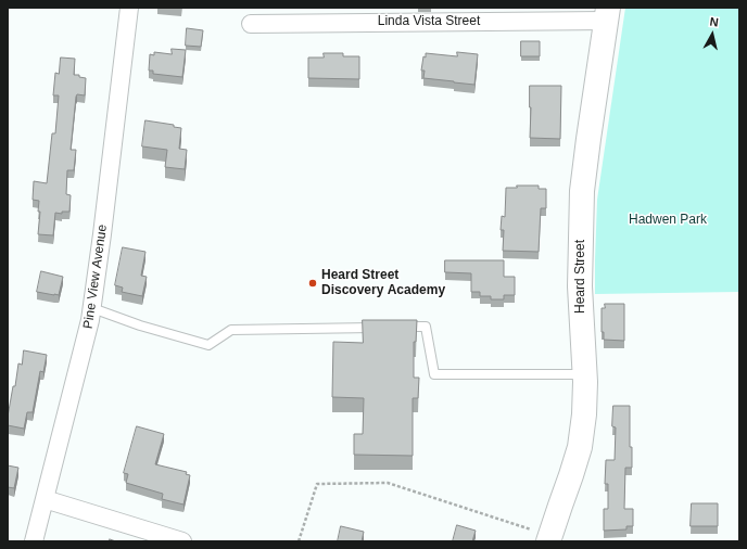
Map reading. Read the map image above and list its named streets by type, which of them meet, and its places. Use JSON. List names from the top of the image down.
{
  "streets": {
    "street": ["Linda Vista Street", "Pine View Avenue", "Heard Street"]
  },
  "crossings": [
    ["Linda Vista Street", "Heard Street"]
  ],
  "parks": ["Hadwen Park"],
  "places": ["Heard Street Discovery Academy"],
  "north": "top"
}
